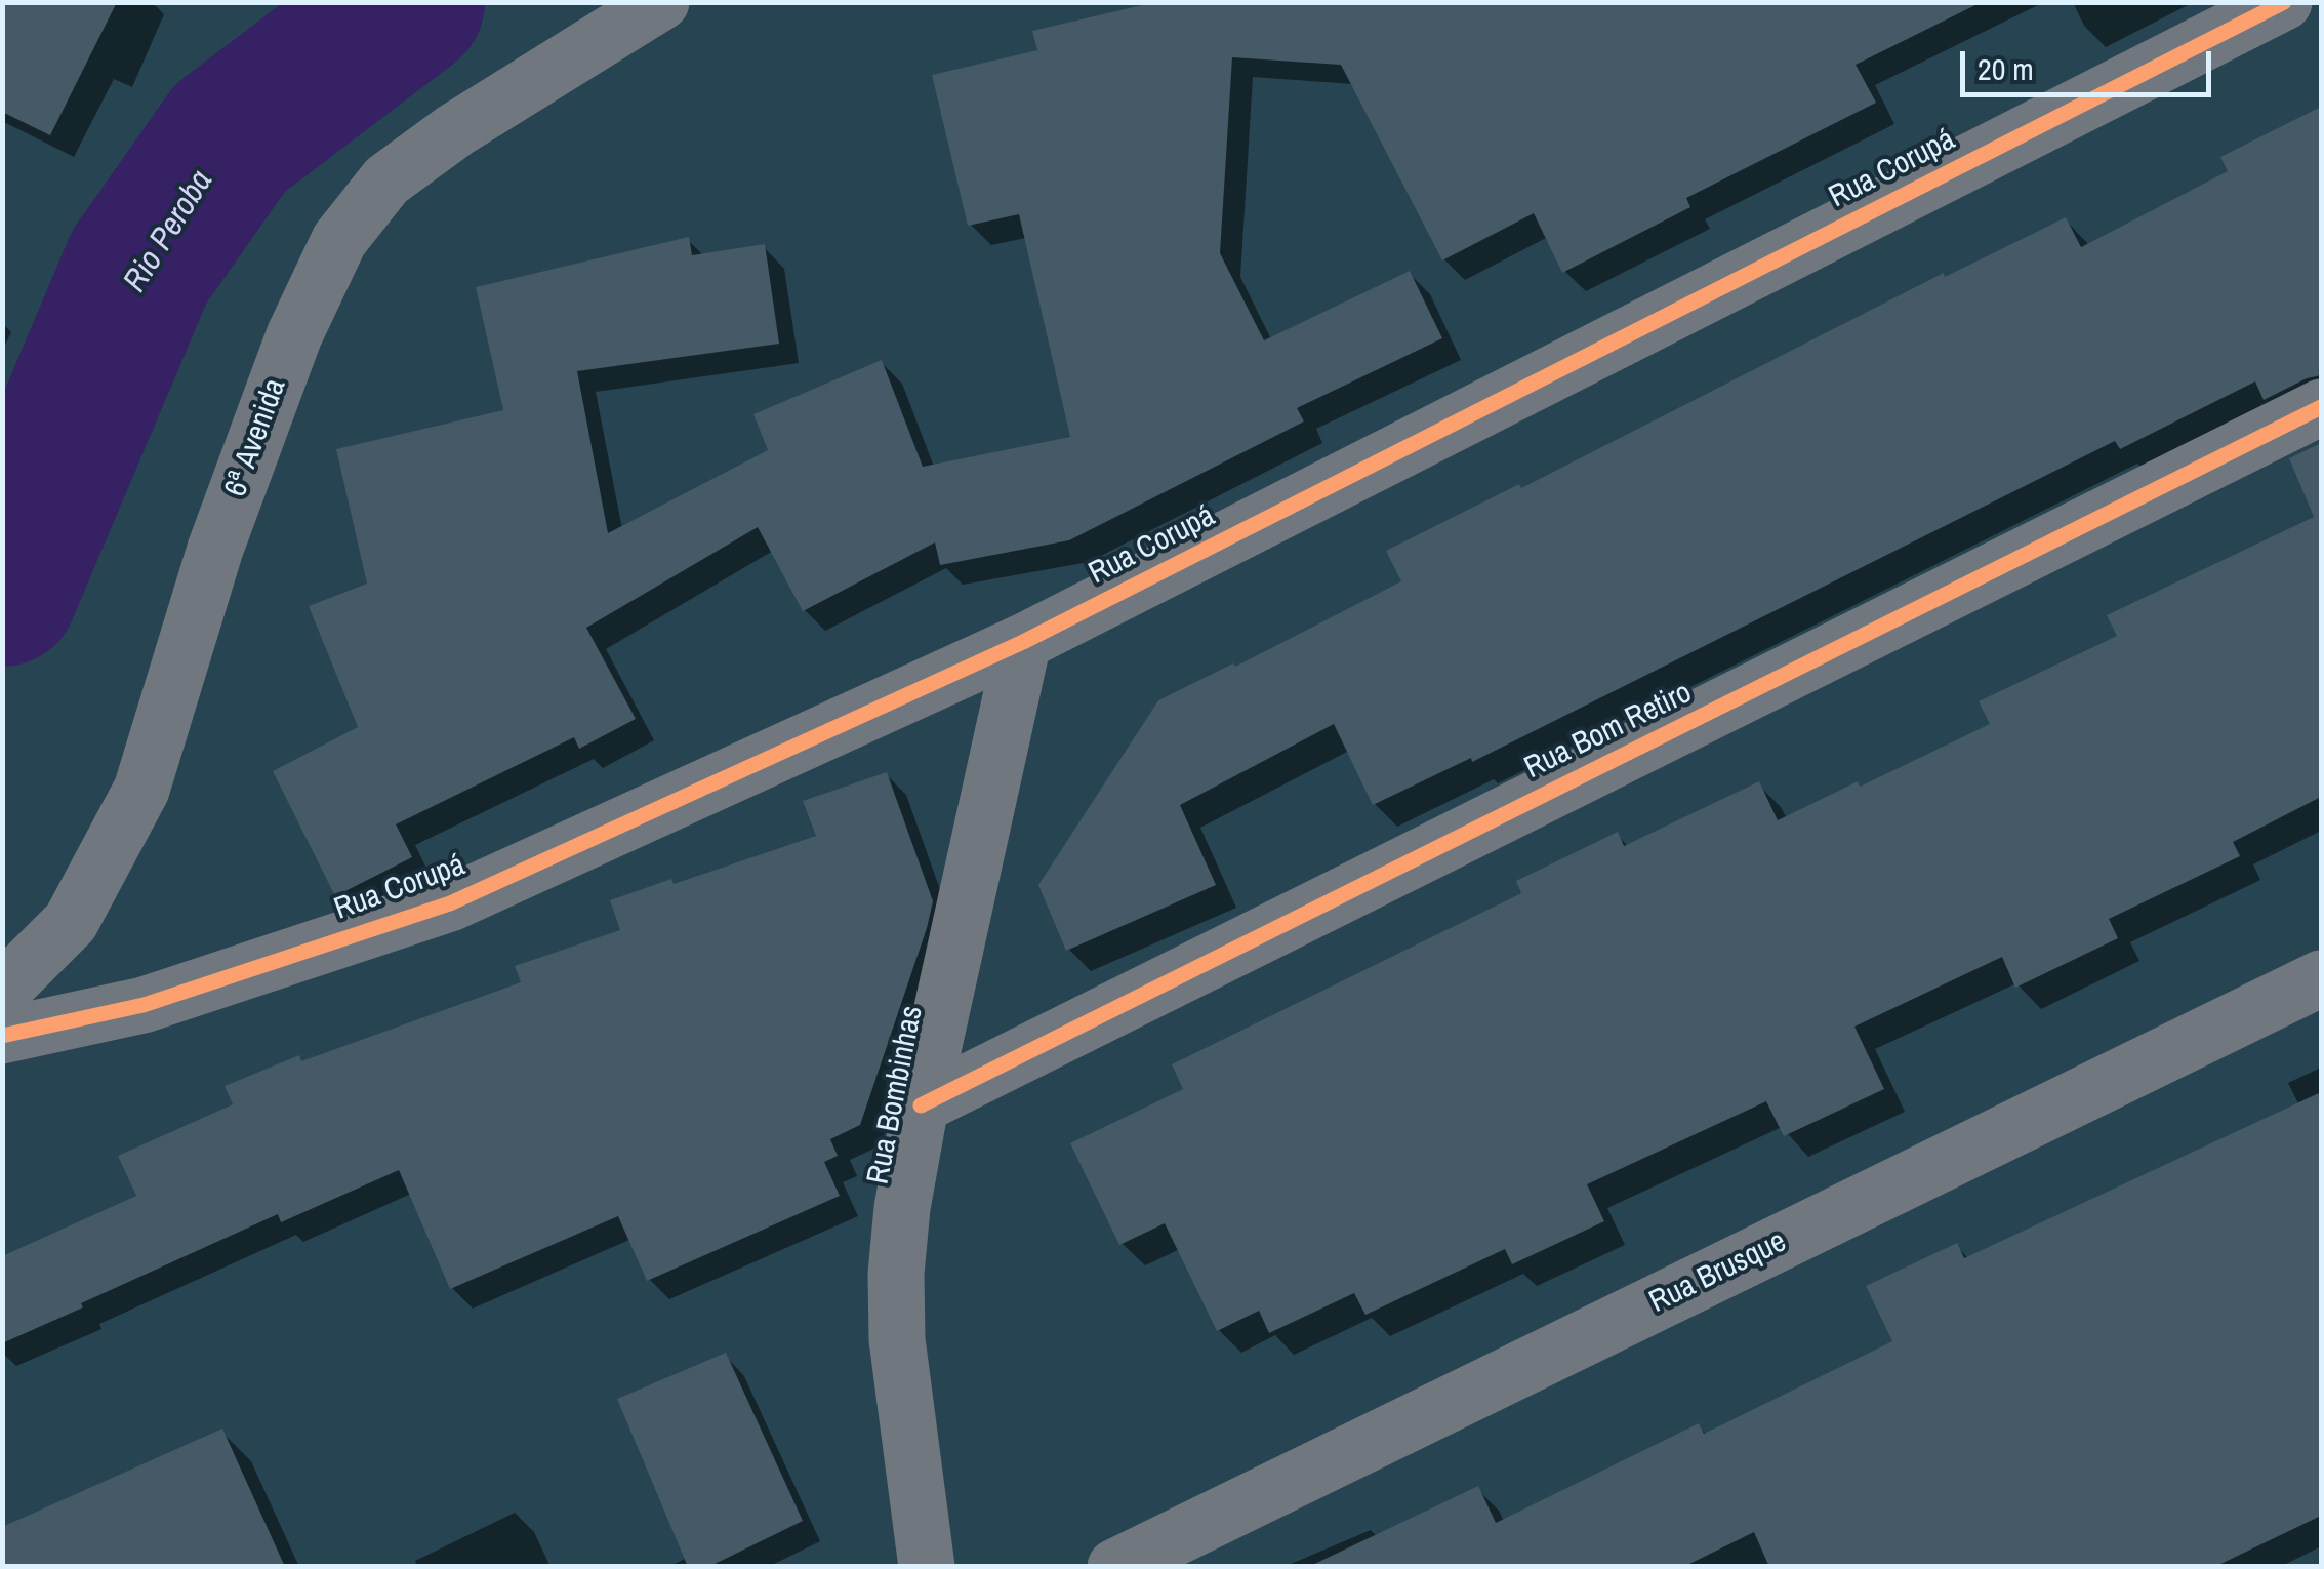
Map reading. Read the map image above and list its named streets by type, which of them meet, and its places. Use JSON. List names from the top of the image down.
{
  "streets": {
    "street": [
      "Rua Corupá",
      "6ª Avenida",
      "Rua Bom Retiro",
      "Rua Bombinhas",
      "Rua Brusque"
    ]
  },
  "crossings": [
    ["Rua Corupá", "Rua Bombinhas"],
    ["Rua Bom Retiro", "Rua Bombinhas"]
  ],
  "water": ["Rio Peroba"],
  "scale_bar": "20 m"
}
